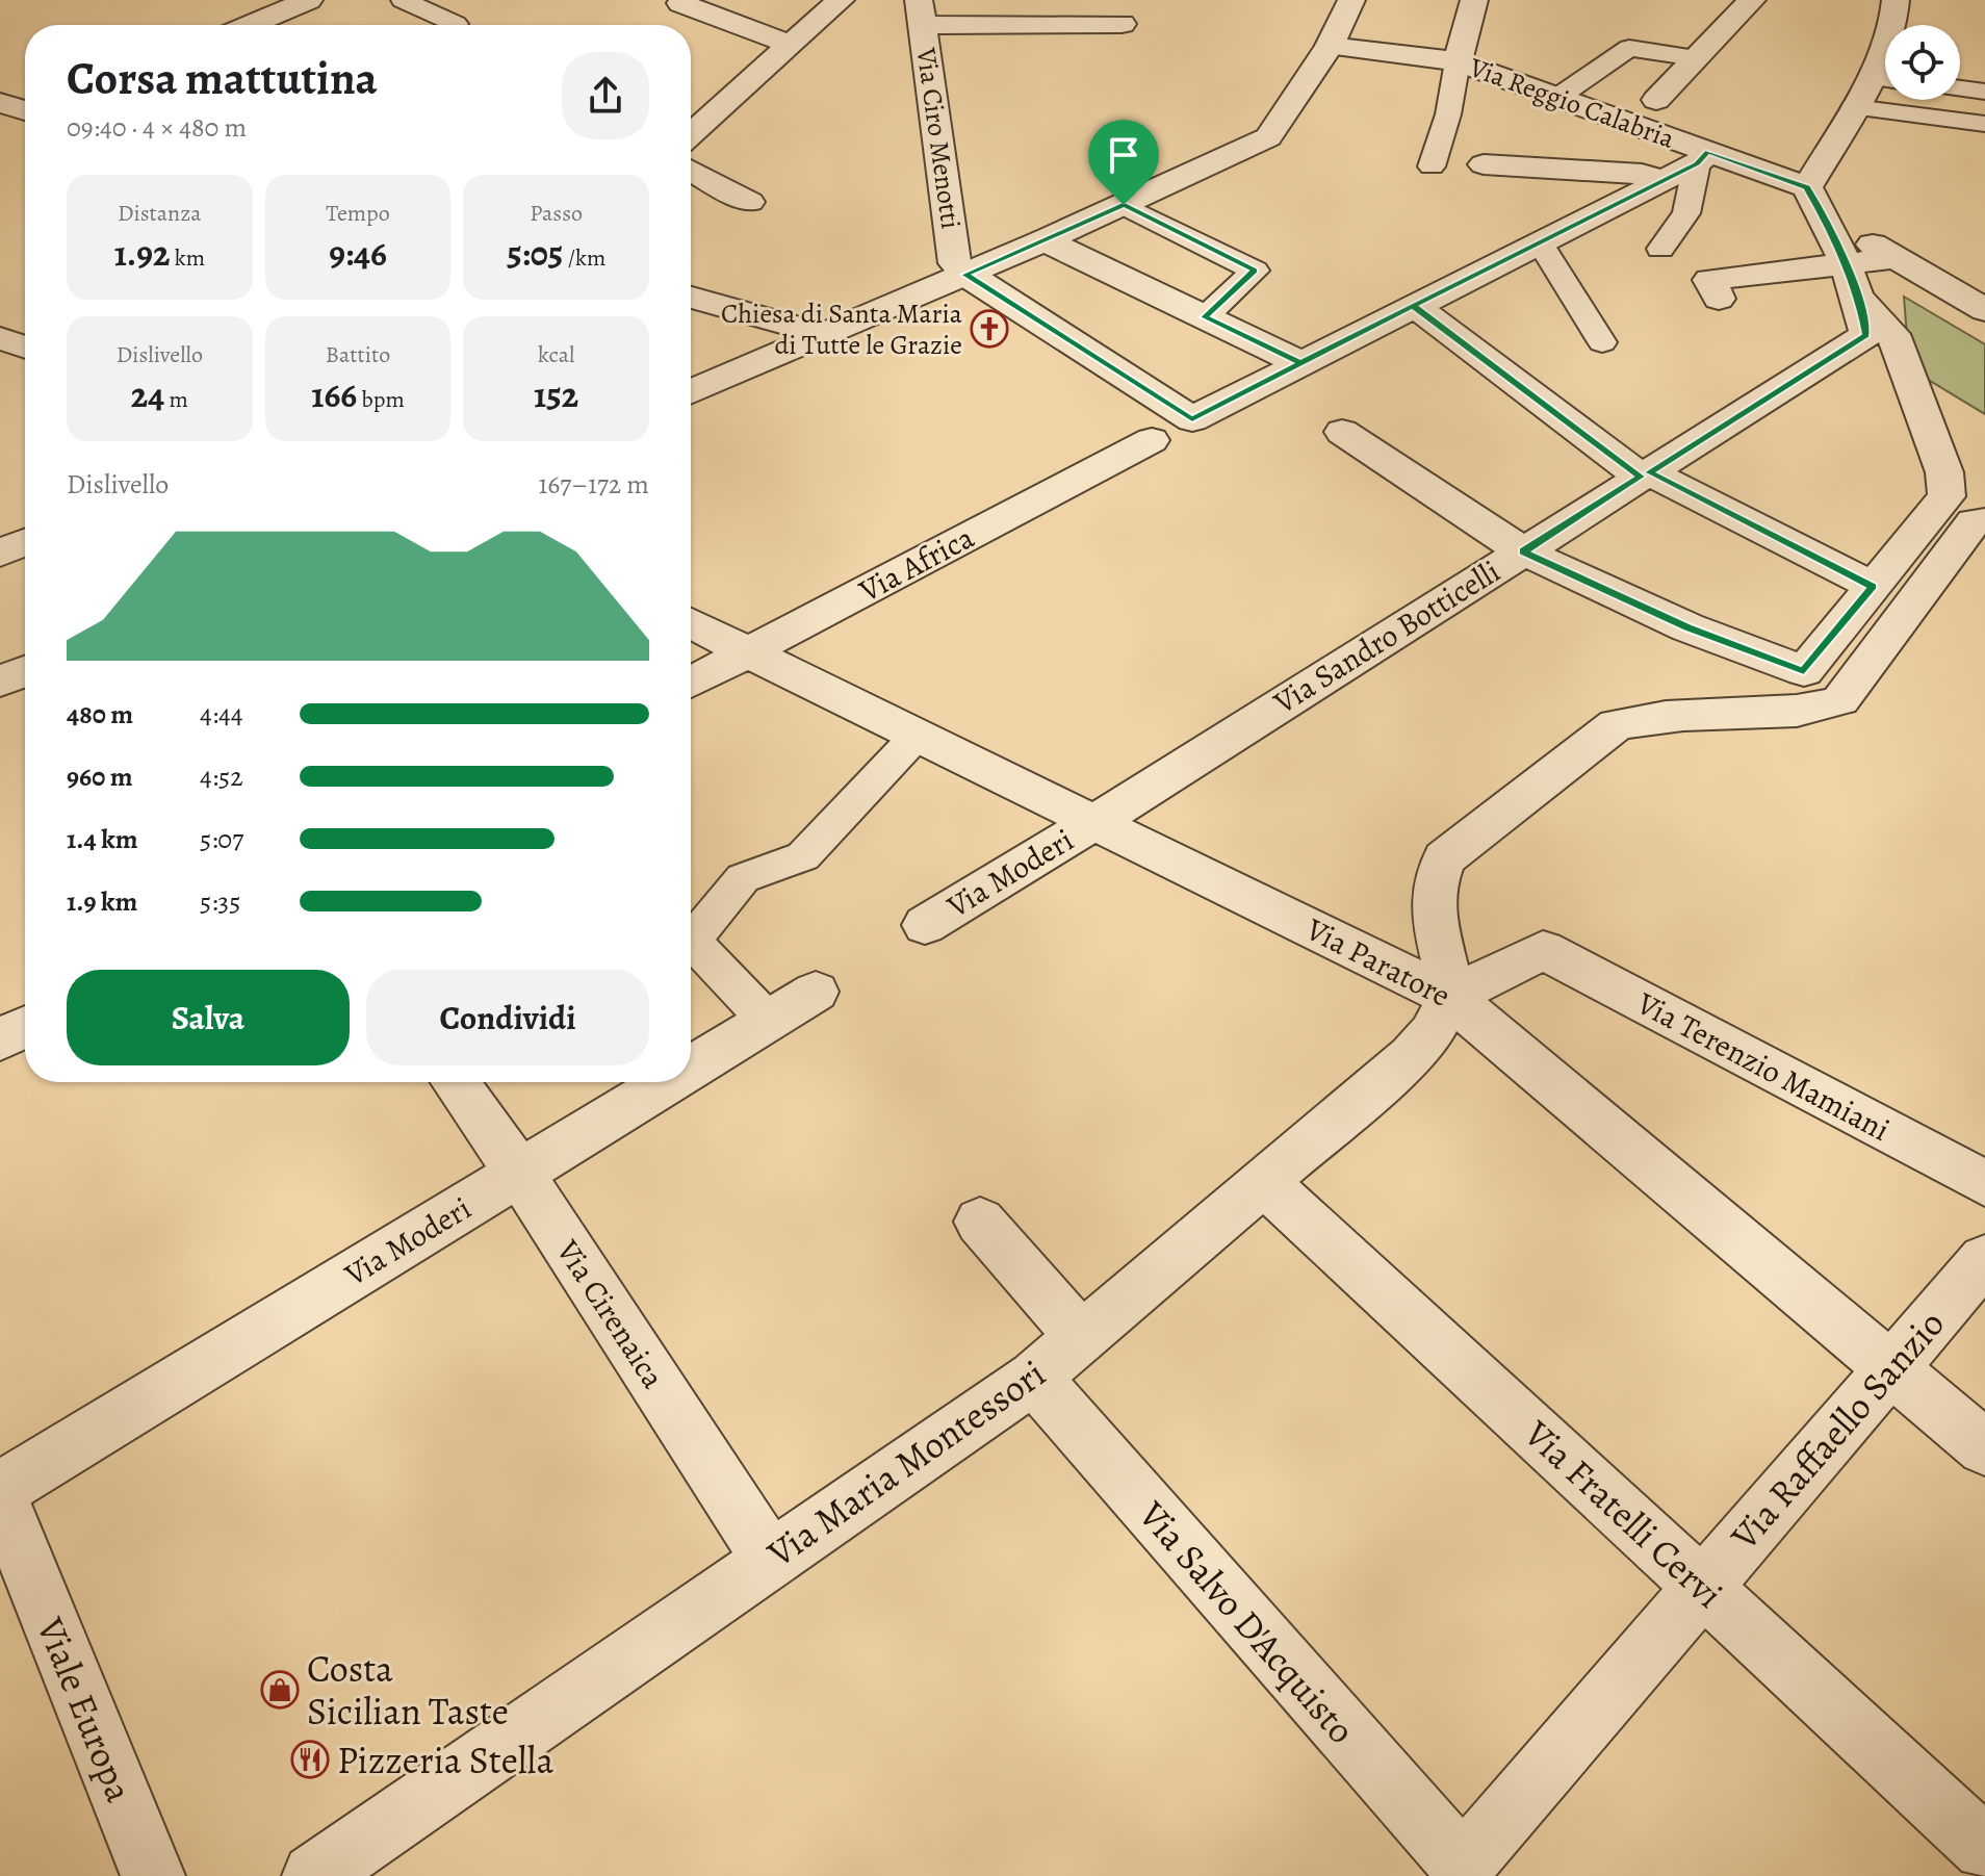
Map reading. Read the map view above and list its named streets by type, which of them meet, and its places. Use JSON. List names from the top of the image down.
{
  "streets": {
    "street": [
      "Via Reggio Calabria",
      "Via Ciro Menotti",
      "Via Africa",
      "Via Sandro Botticelli",
      "Via Moderi",
      "Via Paratore",
      "Via Terenzio Mamiani",
      "Via Cirenaica",
      "Via Raffaello Sanzio",
      "Via Maria Montessori",
      "Via Fratelli Cervi",
      "Via Salvo D'Acquisto",
      "Viale Europa"
    ]
  },
  "crossings": [
    ["Via Reggio Calabria", "Via Sandro Botticelli"],
    ["Via Africa", "Via Paratore"],
    ["Via Sandro Botticelli", "Via Moderi"],
    ["Via Sandro Botticelli", "Via Paratore"],
    ["Via Moderi", "Via Paratore"],
    ["Via Moderi", "Via Cirenaica"],
    ["Via Moderi", "Viale Europa"],
    ["Via Paratore", "Via Terenzio Mamiani"],
    ["Via Paratore", "Via Raffaello Sanzio"],
    ["Via Paratore", "Via Maria Montessori"],
    ["Via Terenzio Mamiani", "Via Maria Montessori"],
    ["Via Cirenaica", "Via Maria Montessori"],
    ["Via Raffaello Sanzio", "Via Fratelli Cervi"],
    ["Via Raffaello Sanzio", "Via Salvo D'Acquisto"],
    ["Via Maria Montessori", "Via Fratelli Cervi"],
    ["Via Maria Montessori", "Via Salvo D'Acquisto"]
  ],
  "places": {
    "church": ["Chiesa di Santa Maria di Tutte le Grazie"],
    "shop": ["Costa Sicilian Taste"],
    "restaurant": ["Pizzeria Stella"]
  },
  "page": {
    "heading": ["Corsa mattutina", "09:40 · 4 × 480 m"],
    "stats": [
      ["Distanza", "1.92 km"],
      ["Tempo", "9:46"],
      ["Passo", "5:05 /km"],
      ["Dislivello", "24 m"],
      ["Battito", "166 bpm"],
      ["kcal", "152"]
    ],
    "chart": ["Dislivello", "167–172 m"],
    "list": [
      {
        "name": "480 m",
        "note": "4:44"
      },
      {
        "name": "960 m",
        "note": "4:52"
      },
      {
        "name": "1.4 km",
        "note": "5:07"
      },
      {
        "name": "1.9 km",
        "note": "5:35"
      }
    ],
    "buttons": ["Salva", "Condividi"]
  }
}
